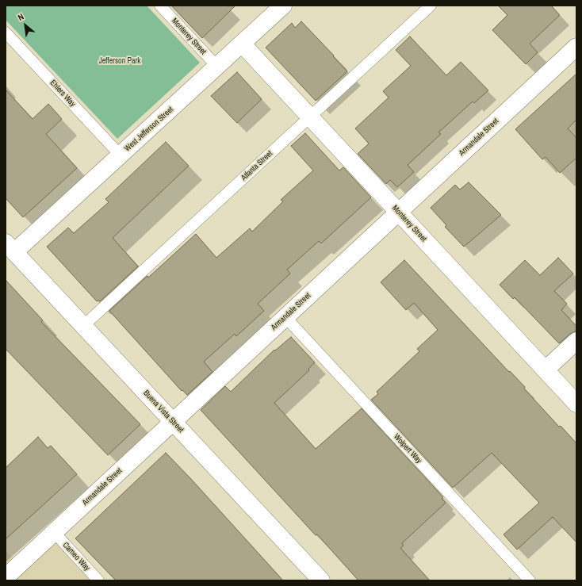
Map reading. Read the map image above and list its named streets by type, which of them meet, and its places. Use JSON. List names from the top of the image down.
{
  "streets": {
    "street": [
      "Monterey Street",
      "West Jefferson Street",
      "Armandale Street",
      "Buena Vista Street"
    ],
    "lane": [
      "Ehlers Way",
      "Atlanta Street",
      "Wolpert Way",
      "Cameo Way"
    ]
  },
  "crossings": [
    ["Monterey Street", "West Jefferson Street"],
    ["Monterey Street", "Armandale Street"],
    ["Monterey Street", "Atlanta Street"],
    ["Ehlers Way", "West Jefferson Street"],
    ["West Jefferson Street", "Buena Vista Street"],
    ["Armandale Street", "Buena Vista Street"],
    ["Armandale Street", "Wolpert Way"],
    ["Armandale Street", "Cameo Way"],
    ["Atlanta Street", "Buena Vista Street"]
  ],
  "parks": ["Jefferson Park"],
  "north": "top left"
}
